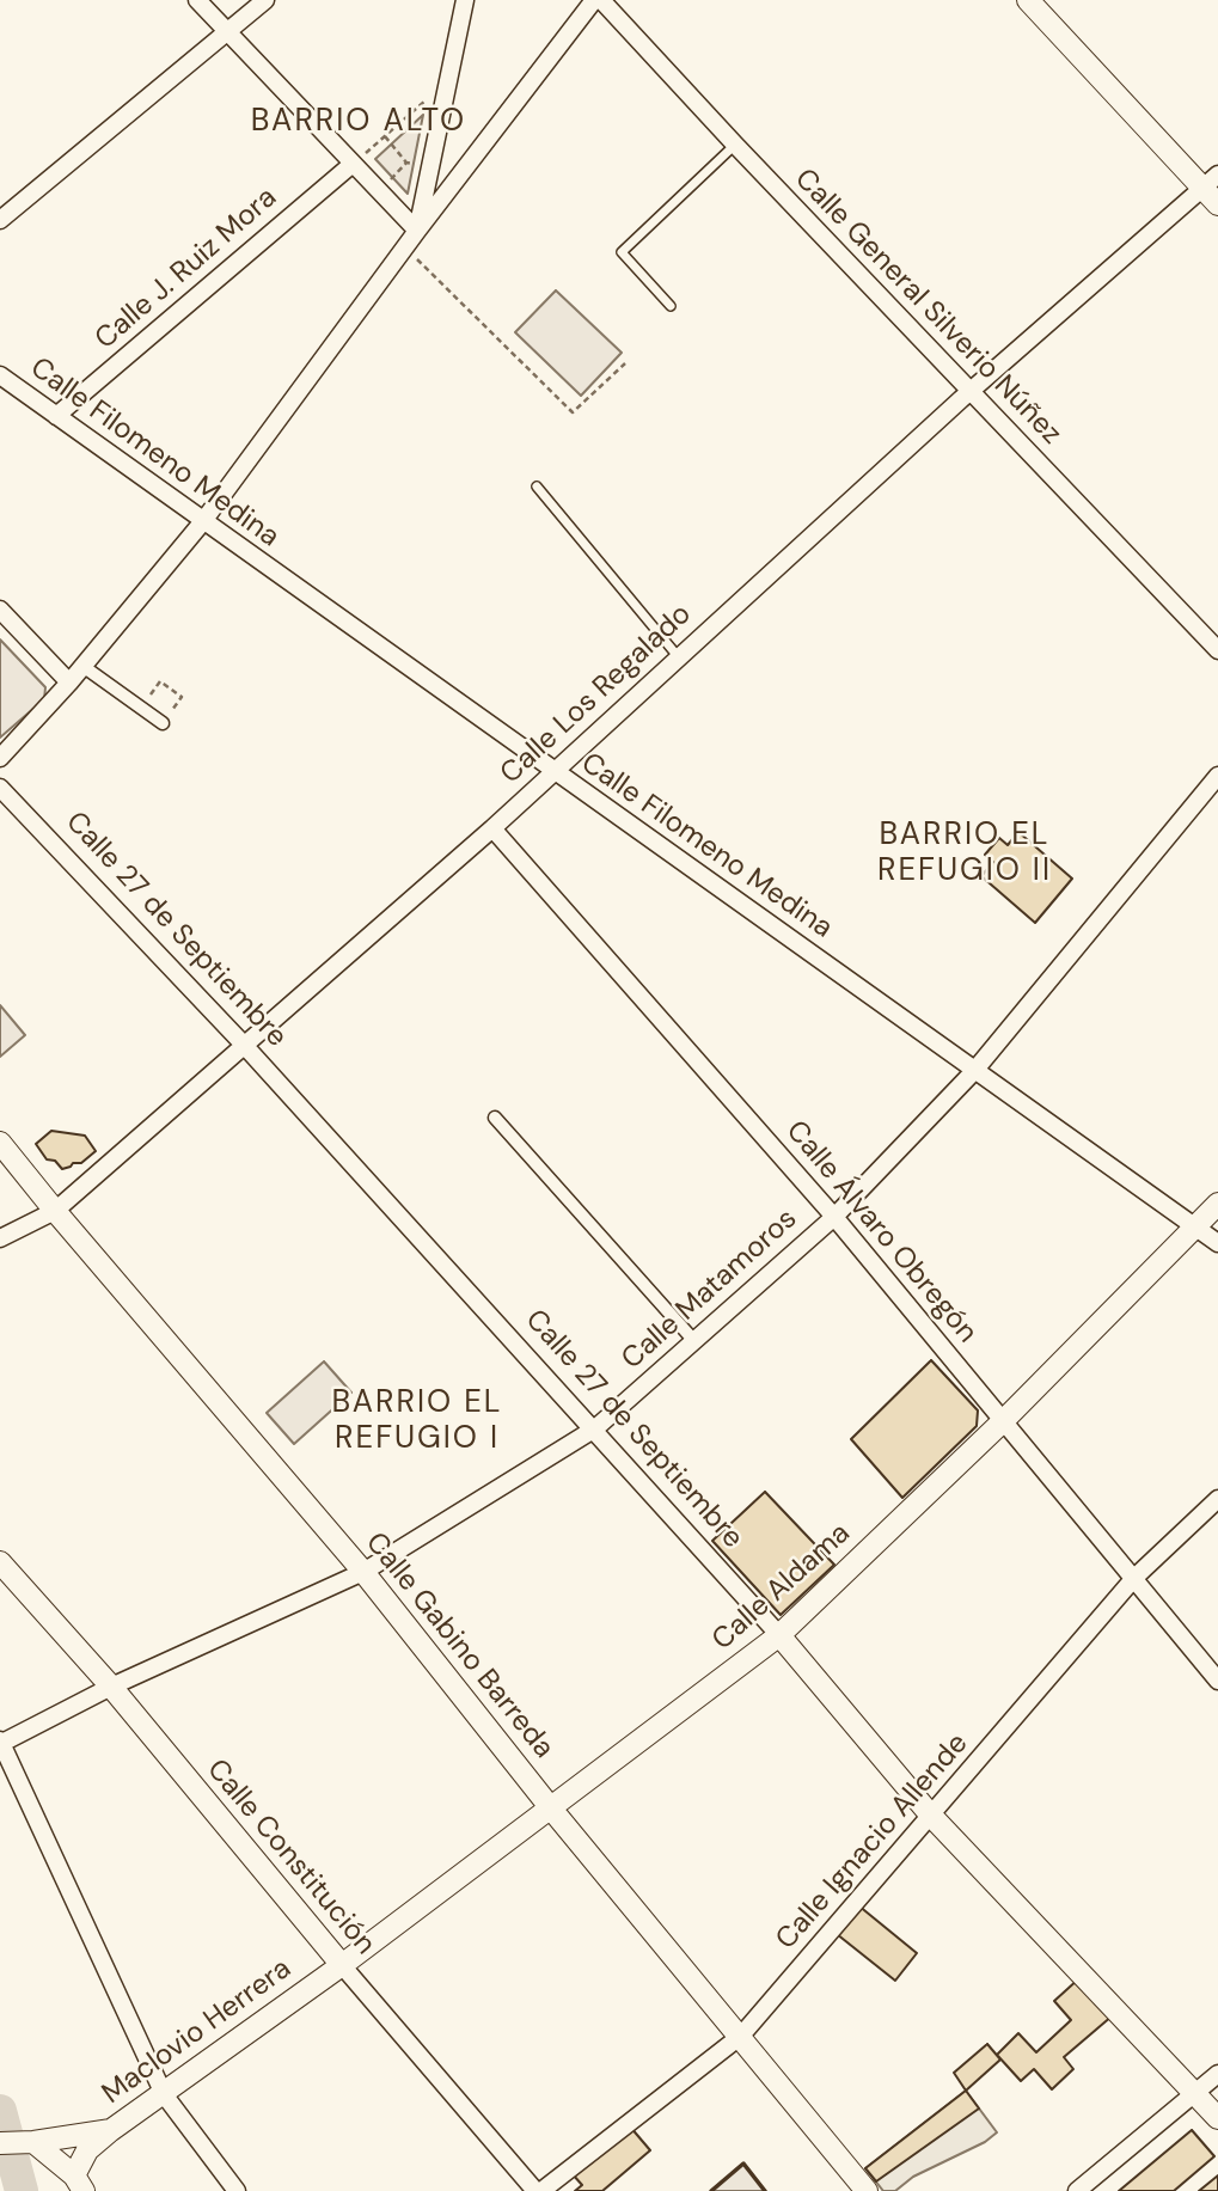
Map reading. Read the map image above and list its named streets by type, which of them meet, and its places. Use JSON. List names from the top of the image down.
{
  "streets": {
    "street": [
      "Calle J. Ruiz Mora",
      "Calle General Silverio Núñez",
      "Calle Filomeno Medina",
      "Calle Los Regalado",
      "Calle 27 de Septiembre",
      "Calle Álvaro Obregón",
      "Calle Matamoros",
      "Calle Aldama",
      "Calle Gabino Barreda",
      "Calle Ignacio Allende",
      "Calle Constitución",
      "Maclovio Herrera"
    ]
  },
  "crossings": [
    ["Calle J. Ruiz Mora", "Calle Filomeno Medina"],
    ["Calle General Silverio Núñez", "Calle Los Regalado"],
    ["Calle Filomeno Medina", "Calle Los Regalado"],
    ["Calle Filomeno Medina", "Calle Matamoros"],
    ["Calle Filomeno Medina", "Calle Aldama"],
    ["Calle Los Regalado", "Calle 27 de Septiembre"],
    ["Calle Los Regalado", "Calle Álvaro Obregón"],
    ["Calle Los Regalado", "Calle Gabino Barreda"],
    ["Calle 27 de Septiembre", "Calle Matamoros"],
    ["Calle 27 de Septiembre", "Calle Aldama"],
    ["Calle 27 de Septiembre", "Calle Ignacio Allende"],
    ["Calle Álvaro Obregón", "Calle Matamoros"],
    ["Calle Álvaro Obregón", "Calle Aldama"],
    ["Calle Álvaro Obregón", "Calle Ignacio Allende"],
    ["Calle Matamoros", "Calle Gabino Barreda"],
    ["Calle Matamoros", "Calle Constitución"],
    ["Calle Aldama", "Calle Gabino Barreda"],
    ["Calle Aldama", "Calle Constitución"],
    ["Calle Aldama", "Maclovio Herrera"],
    ["Calle Gabino Barreda", "Calle Ignacio Allende"],
    ["Calle Ignacio Allende", "Calle Constitución"],
    ["Calle Constitución", "Maclovio Herrera"]
  ],
  "districts": ["BARRIO ALTO", "BARRIO EL REFUGIO II", "BARRIO EL REFUGIO I"]
}
